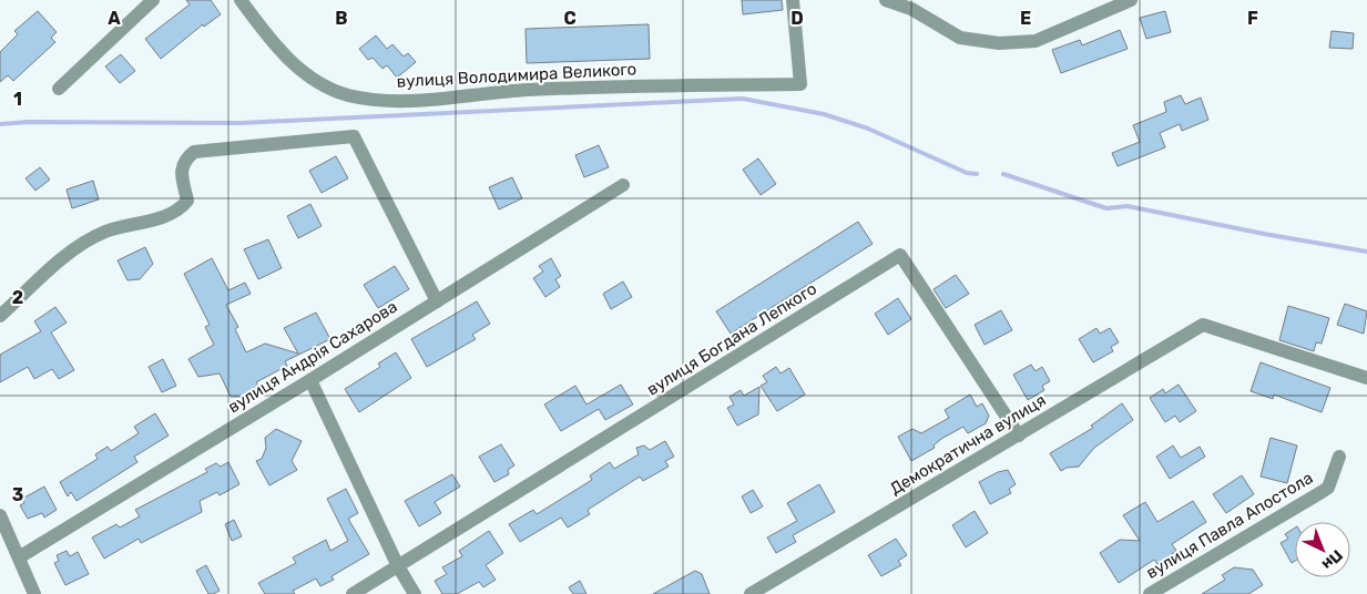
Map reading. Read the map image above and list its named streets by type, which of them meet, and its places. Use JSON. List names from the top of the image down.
{
  "streets": {
    "street": [
      "вулиця Володимира Великого",
      "вулиця Богдана Лепкого",
      "вулиця Андрія Сахарова",
      "Демократична вулиця",
      "вулиця Павла Апостола"
    ]
  },
  "crossings": [
    ["вулиця Богдана Лепкого", "Демократична вулиця"]
  ],
  "north": "bottom right",
  "grid": {
    "columns": [
      "A",
      "B",
      "C",
      "D",
      "E",
      "F"
    ],
    "rows": ["1", "2", "3"]
  }
}
